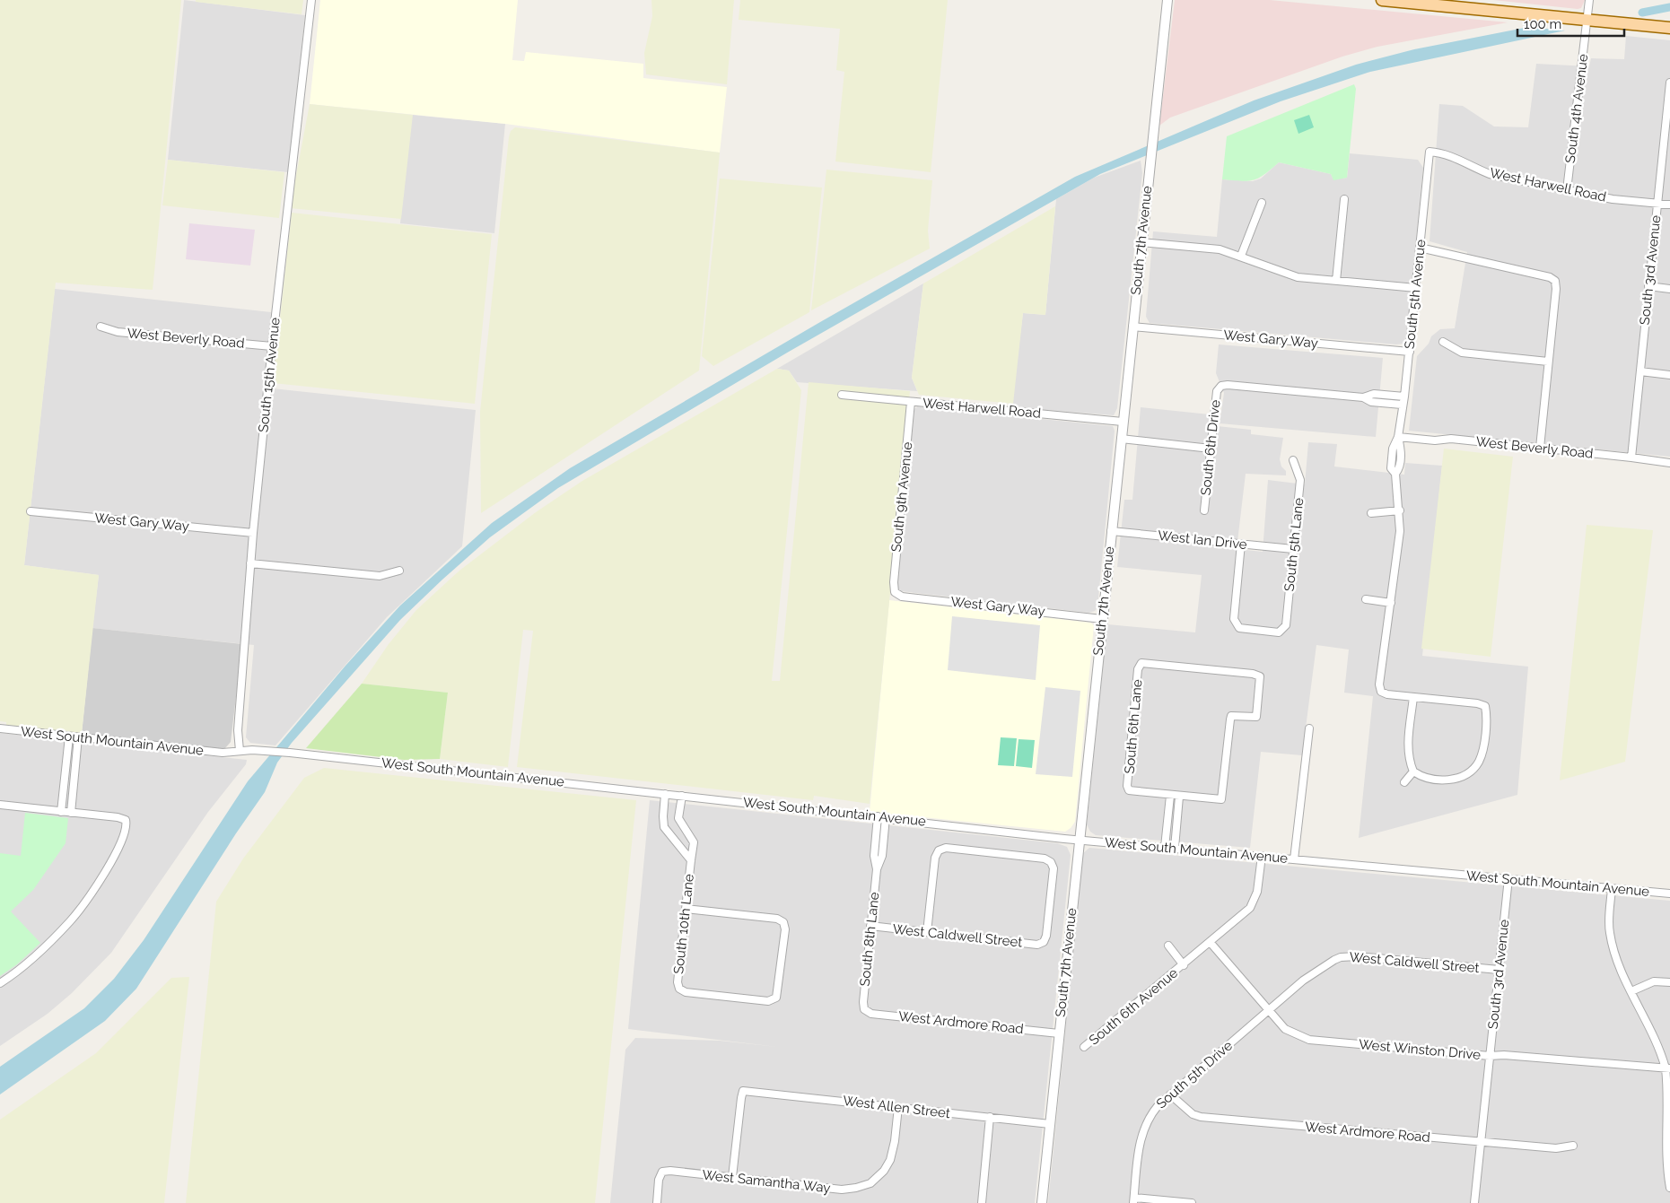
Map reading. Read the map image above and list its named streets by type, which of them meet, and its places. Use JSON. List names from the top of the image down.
{
  "streets": {
    "street": [
      "South 4th Avenue",
      "West Harwell Road",
      "South 7th Avenue",
      "South 3rd Avenue",
      "South 5th Avenue",
      "West Beverly Road",
      "West Gary Way",
      "South 15th Avenue",
      "South 6th Drive",
      "South 9th Avenue",
      "West Ian Drive",
      "South 5th Lane",
      "South 6th Lane",
      "West South Mountain Avenue",
      "South 10th Lane",
      "West Caldwell Street",
      "South 8th Lane",
      "South 6th Avenue",
      "West Ardmore Road",
      "West Winston Drive",
      "South 5th Drive",
      "West Allen Street",
      "West Samantha Way"
    ]
  },
  "crossings": [
    ["South 4th Avenue", "West Harwell Road"],
    ["West Harwell Road", "South 7th Avenue"],
    ["West Harwell Road", "South 3rd Avenue"],
    ["West Harwell Road", "South 5th Avenue"],
    ["West Harwell Road", "South 9th Avenue"],
    ["South 7th Avenue", "West Gary Way"],
    ["South 7th Avenue", "West Ian Drive"],
    ["South 7th Avenue", "West South Mountain Avenue"],
    ["South 7th Avenue", "West Ardmore Road"],
    ["South 7th Avenue", "West Allen Street"],
    ["South 3rd Avenue", "West Beverly Road"],
    ["South 3rd Avenue", "West South Mountain Avenue"],
    ["South 3rd Avenue", "West Caldwell Street"],
    ["South 3rd Avenue", "West Ardmore Road"],
    ["South 3rd Avenue", "West Winston Drive"],
    ["South 5th Avenue", "West Beverly Road"],
    ["South 5th Avenue", "West Gary Way"],
    ["West Beverly Road", "South 15th Avenue"],
    ["West Gary Way", "South 15th Avenue"],
    ["West Gary Way", "South 9th Avenue"],
    ["South 15th Avenue", "West South Mountain Avenue"],
    ["West Ian Drive", "South 5th Lane"],
    ["West South Mountain Avenue", "South 8th Lane"],
    ["West South Mountain Avenue", "South 6th Avenue"],
    ["West Caldwell Street", "South 8th Lane"],
    ["West Caldwell Street", "West Winston Drive"],
    ["West Caldwell Street", "South 5th Drive"],
    ["South 8th Lane", "West Ardmore Road"],
    ["South 6th Avenue", "West Winston Drive"],
    ["West Ardmore Road", "South 5th Drive"],
    ["West Winston Drive", "South 5th Drive"],
    ["West Allen Street", "West Samantha Way"]
  ],
  "scale_bar": "100 m"
}
